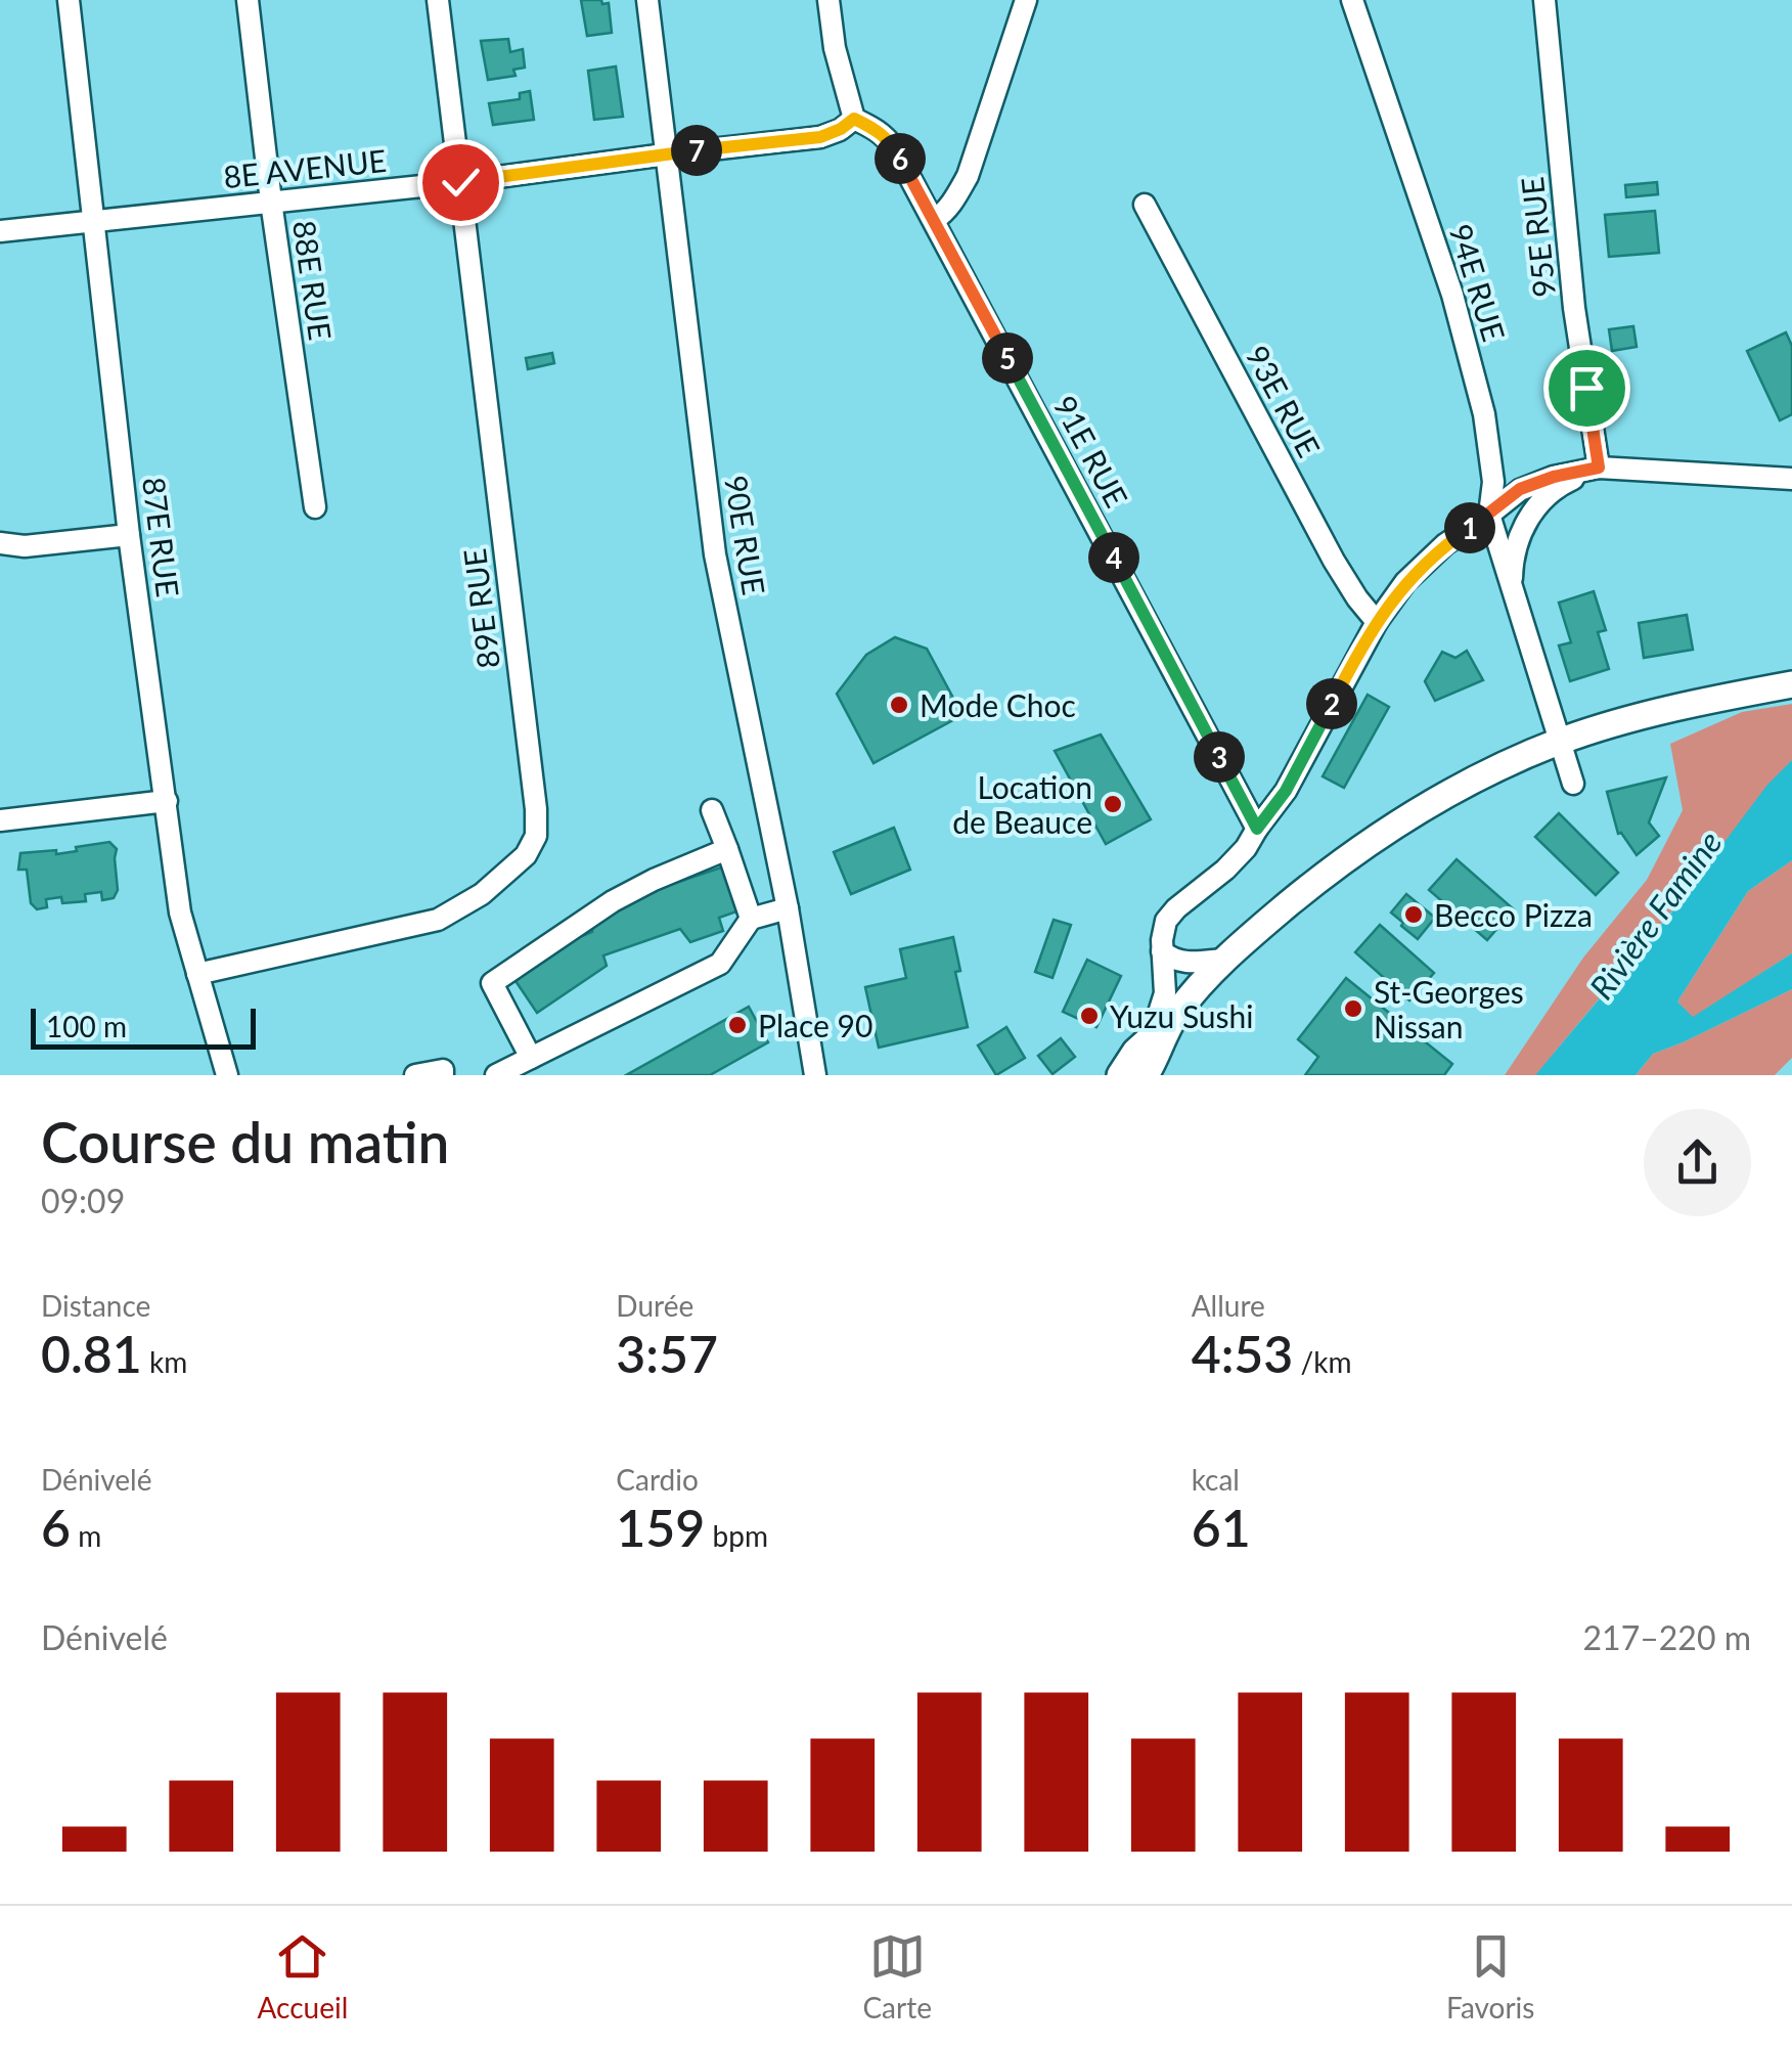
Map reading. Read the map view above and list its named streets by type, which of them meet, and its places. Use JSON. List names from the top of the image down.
{
  "streets": {
    "street": [
      "8E AVENUE",
      "95E RUE",
      "88E RUE",
      "94E RUE",
      "93E RUE",
      "91E RUE",
      "90E RUE",
      "87E RUE",
      "89E RUE"
    ]
  },
  "crossings": [
    ["8E AVENUE", "88E RUE"],
    ["8E AVENUE", "91E RUE"],
    ["8E AVENUE", "90E RUE"],
    ["8E AVENUE", "87E RUE"],
    ["8E AVENUE", "89E RUE"],
    ["95E RUE", "94E RUE"],
    ["87E RUE", "89E RUE"]
  ],
  "water": ["Rivière Famine"],
  "places": [
    "Mode Choc",
    "Location de Beauce",
    "Becco Pizza",
    "St-Georges Nissan",
    "Yuzu Sushi",
    "Place 90"
  ],
  "scale_bar": "100 m",
  "page": {
    "pins": [
      "7",
      "6",
      "5",
      "1",
      "4",
      "2",
      "3"
    ],
    "scale": "100 m",
    "heading": ["Course du matin", "09:09"],
    "stats": [
      ["Distance", "0.81 km"],
      ["Durée", "3:57"],
      ["Allure", "4:53 /km"],
      ["Dénivelé", "6 m"],
      ["Cardio", "159 bpm"],
      ["kcal", "61"]
    ],
    "chart": ["Dénivelé", "217–220 m"],
    "tabs": ["Accueil", "Carte", "Favoris"]
  }
}
